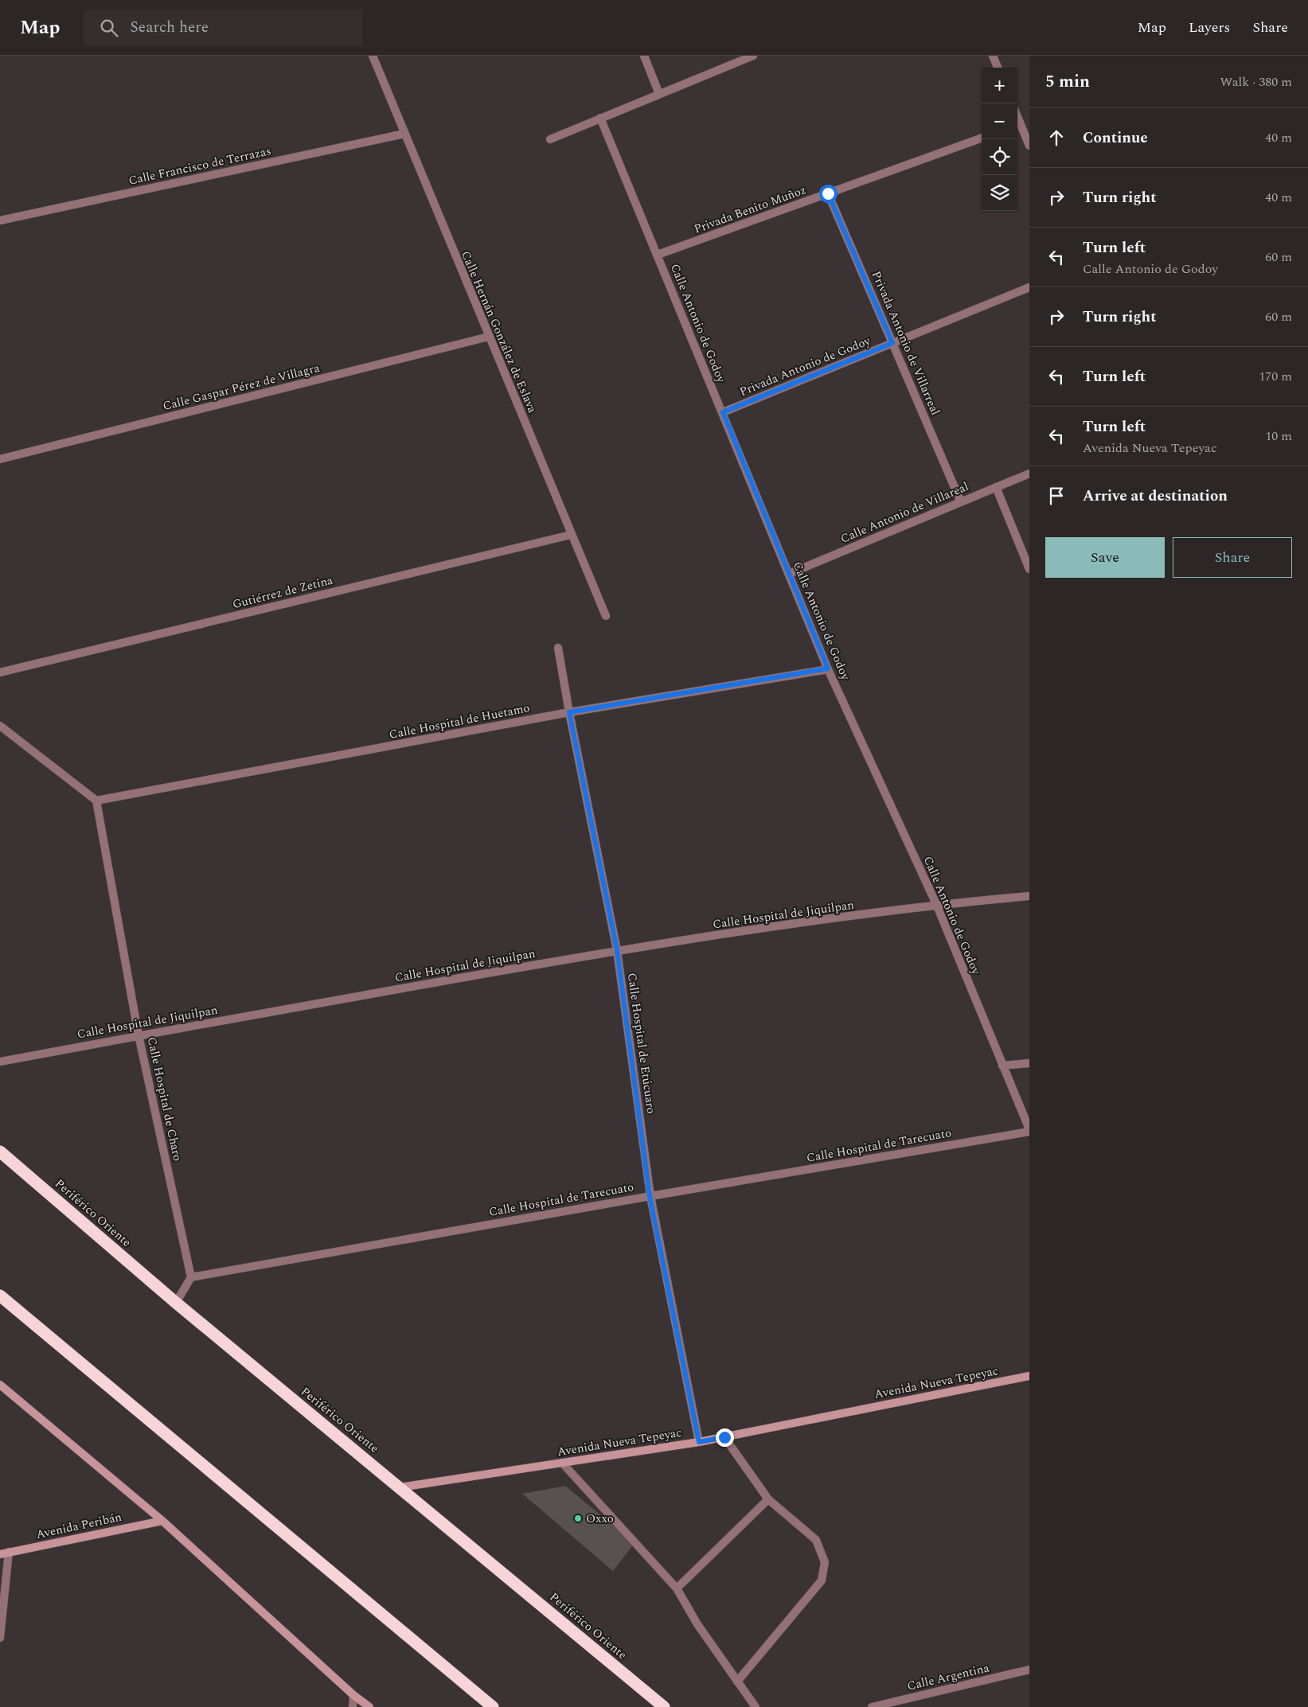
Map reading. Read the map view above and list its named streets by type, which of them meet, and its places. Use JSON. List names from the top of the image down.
{
  "streets": {
    "highway": ["Periférico Oriente"],
    "street": [
      "Calle Francisco de Terrazas",
      "Privada Benito Muñoz",
      "Calle Antonio de Godoy",
      "Calle Hernán González de Eslava",
      "Privada Antonio de Villarreal",
      "Privada Antonio de Godoy",
      "Calle Gaspar Pérez de Villagra",
      "Calle Antonio de Villareal",
      "Gutiérrez de Zetina",
      "Calle Hospital de Huetamo",
      "Calle Hospital de Jiquilpan",
      "Calle Hospital de Etúcuaro",
      "Calle Hospital de Charo",
      "Calle Hospital de Tarecuato",
      "Avenida Nueva Tepeyac",
      "Avenida Peribán",
      "Calle Argentina"
    ]
  },
  "crossings": [
    ["Calle Francisco de Terrazas", "Calle Hernán González de Eslava"],
    ["Privada Benito Muñoz", "Calle Antonio de Godoy"],
    ["Privada Benito Muñoz", "Privada Antonio de Villarreal"],
    ["Calle Antonio de Godoy", "Privada Antonio de Godoy"],
    ["Calle Antonio de Godoy", "Calle Antonio de Villareal"],
    ["Calle Antonio de Godoy", "Calle Hospital de Huetamo"],
    ["Calle Antonio de Godoy", "Calle Hospital de Jiquilpan"],
    ["Calle Antonio de Godoy", "Calle Hospital de Tarecuato"],
    ["Calle Hernán González de Eslava", "Calle Gaspar Pérez de Villagra"],
    ["Calle Hernán González de Eslava", "Gutiérrez de Zetina"],
    ["Privada Antonio de Villarreal", "Privada Antonio de Godoy"],
    ["Privada Antonio de Villarreal", "Calle Antonio de Villareal"],
    ["Calle Hospital de Huetamo", "Calle Hospital de Etúcuaro"],
    ["Calle Hospital de Huetamo", "Calle Hospital de Charo"],
    ["Calle Hospital de Jiquilpan", "Calle Hospital de Etúcuaro"],
    ["Calle Hospital de Jiquilpan", "Calle Hospital de Charo"],
    ["Calle Hospital de Etúcuaro", "Calle Hospital de Tarecuato"],
    ["Calle Hospital de Etúcuaro", "Avenida Nueva Tepeyac"],
    ["Calle Hospital de Charo", "Calle Hospital de Tarecuato"],
    ["Periférico Oriente", "Avenida Nueva Tepeyac"]
  ],
  "places": ["Oxxo"],
  "page": {
    "header": "Map",
    "search": "Search here",
    "nav": ["Map", "Layers", "Share"],
    "heading": ["5 min", "Walk · 380 m"],
    "map_buttons": ["+", "−"],
    "list": [
      ["Continue", "40 m"],
      ["Turn right", "40 m"],
      ["Turn left", "Calle Antonio de Godoy", "60 m"],
      ["Turn right", "60 m"],
      ["Turn left", "170 m"],
      ["Turn left", "Avenida Nueva Tepeyac", "10 m"],
      "Arrive at destination"
    ],
    "buttons": ["Save", "Share"]
  }
}
